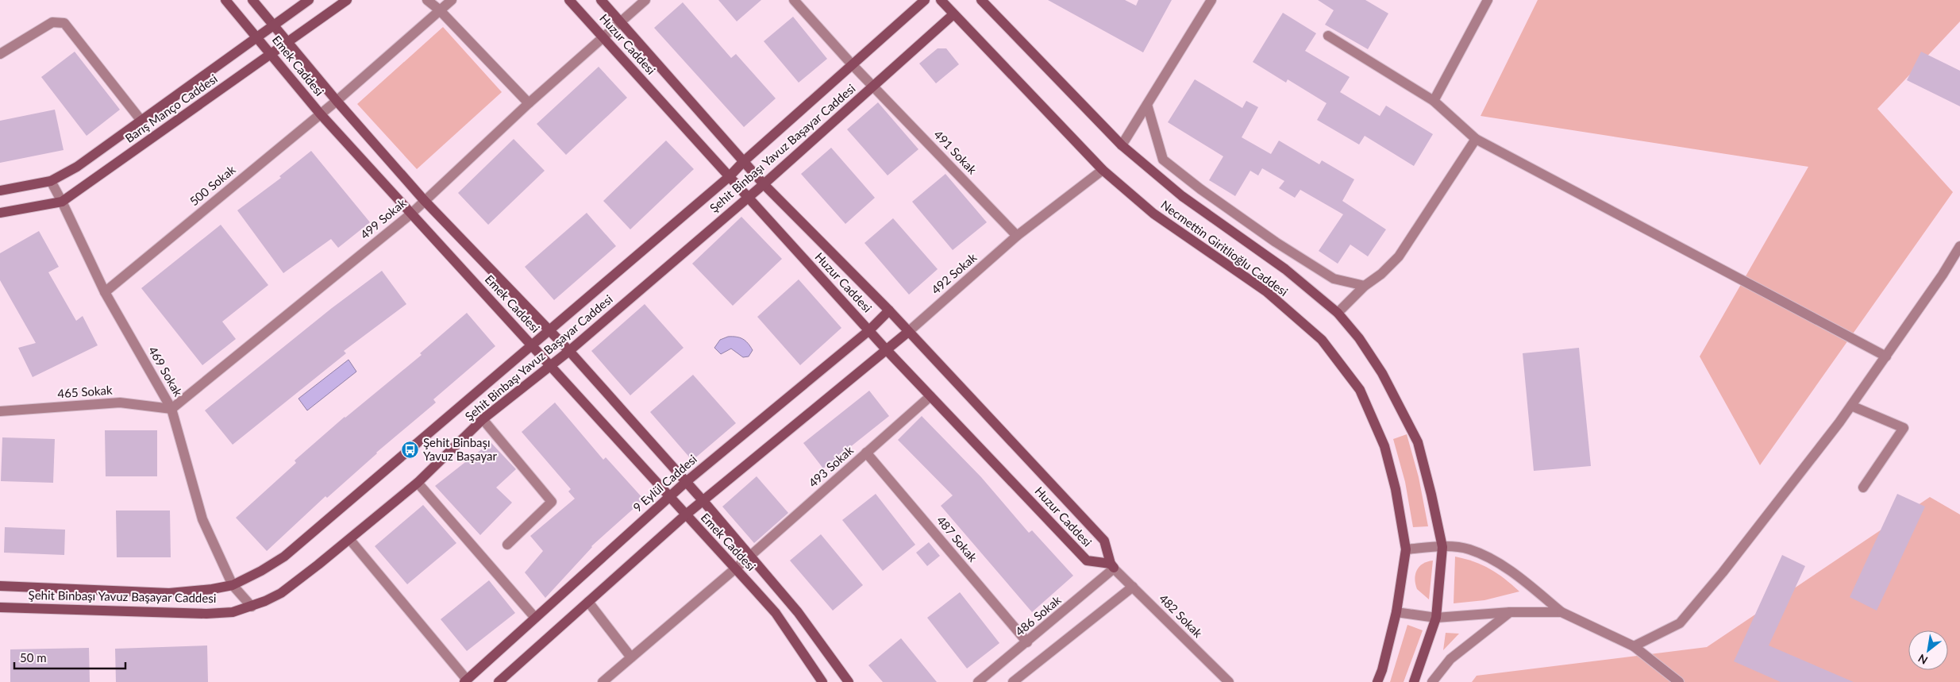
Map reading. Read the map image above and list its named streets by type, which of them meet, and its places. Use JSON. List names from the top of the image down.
{
  "streets": {
    "street": [
      "Huzur Caddesi",
      "Emek Caddesi",
      "Barış Manço Caddesi",
      "Şehit Binbaşı Yavuz Başayar Caddesi",
      "491 Sokak",
      "500 Sokak",
      "499 Sokak",
      "Necmettin Giritlioğlu Caddesi",
      "492 Sokak",
      "469 Sokak",
      "465 Sokak",
      "493 Sokak",
      "9 Eylül Caddesi",
      "487 Sokak",
      "486 Sokak",
      "482 Sokak"
    ]
  },
  "crossings": [
    ["Huzur Caddesi", "Şehit Binbaşı Yavuz Başayar Caddesi"],
    ["Huzur Caddesi", "499 Sokak"],
    ["Huzur Caddesi", "492 Sokak"],
    ["Huzur Caddesi", "493 Sokak"],
    ["Huzur Caddesi", "9 Eylül Caddesi"],
    ["Huzur Caddesi", "486 Sokak"],
    ["Huzur Caddesi", "482 Sokak"],
    ["Emek Caddesi", "Barış Manço Caddesi"],
    ["Emek Caddesi", "Şehit Binbaşı Yavuz Başayar Caddesi"],
    ["Emek Caddesi", "500 Sokak"],
    ["Emek Caddesi", "499 Sokak"],
    ["Emek Caddesi", "493 Sokak"],
    ["Emek Caddesi", "9 Eylül Caddesi"],
    ["Barış Manço Caddesi", "469 Sokak"],
    ["Şehit Binbaşı Yavuz Başayar Caddesi", "491 Sokak"],
    ["Şehit Binbaşı Yavuz Başayar Caddesi", "Necmettin Giritlioğlu Caddesi"],
    ["Şehit Binbaşı Yavuz Başayar Caddesi", "469 Sokak"],
    ["491 Sokak", "492 Sokak"],
    ["500 Sokak", "469 Sokak"],
    ["499 Sokak", "469 Sokak"],
    ["499 Sokak", "465 Sokak"],
    ["Necmettin Giritlioğlu Caddesi", "492 Sokak"],
    ["469 Sokak", "465 Sokak"],
    ["493 Sokak", "487 Sokak"],
    ["487 Sokak", "486 Sokak"],
    ["486 Sokak", "482 Sokak"]
  ],
  "places": {
    "bus stop": ["Şehit Binbaşı Yavuz Başayar"]
  },
  "scale_bar": "50 m",
  "north": "bottom left"
}
